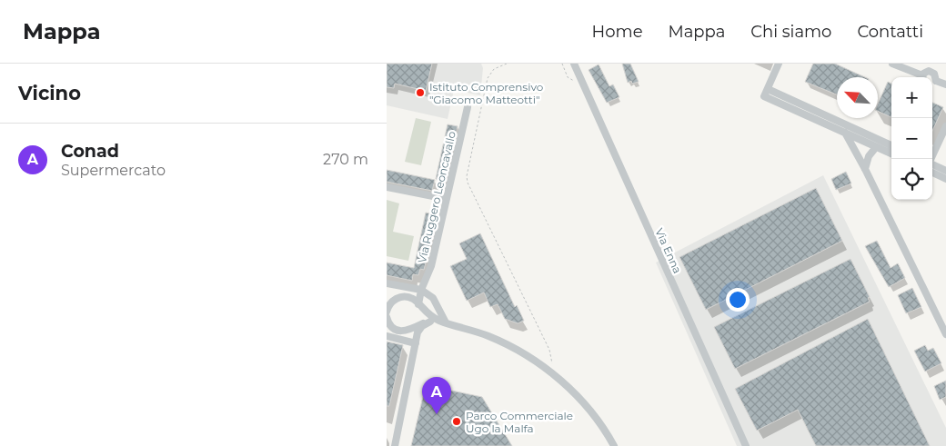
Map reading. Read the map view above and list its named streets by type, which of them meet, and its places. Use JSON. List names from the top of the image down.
{
  "streets": {
    "street": ["Via Ruggero Leoncavallo", "Via Enna"]
  },
  "places": ["Istituto Comprensivo \"Giacomo Matteotti\"", "Parco Commerciale Ugo la Malfa"],
  "north": "top left",
  "page": {
    "header": "Mappa",
    "nav": [
      "Home",
      "Mappa",
      "Chi siamo",
      "Contatti"
    ],
    "heading": "Vicino",
    "map_buttons": ["+", "−"],
    "list": [
      {
        "mark": "A",
        "name": "Conad",
        "note": "Supermercato",
        "value": "270 m"
      }
    ],
    "pins": "A"
  }
}
